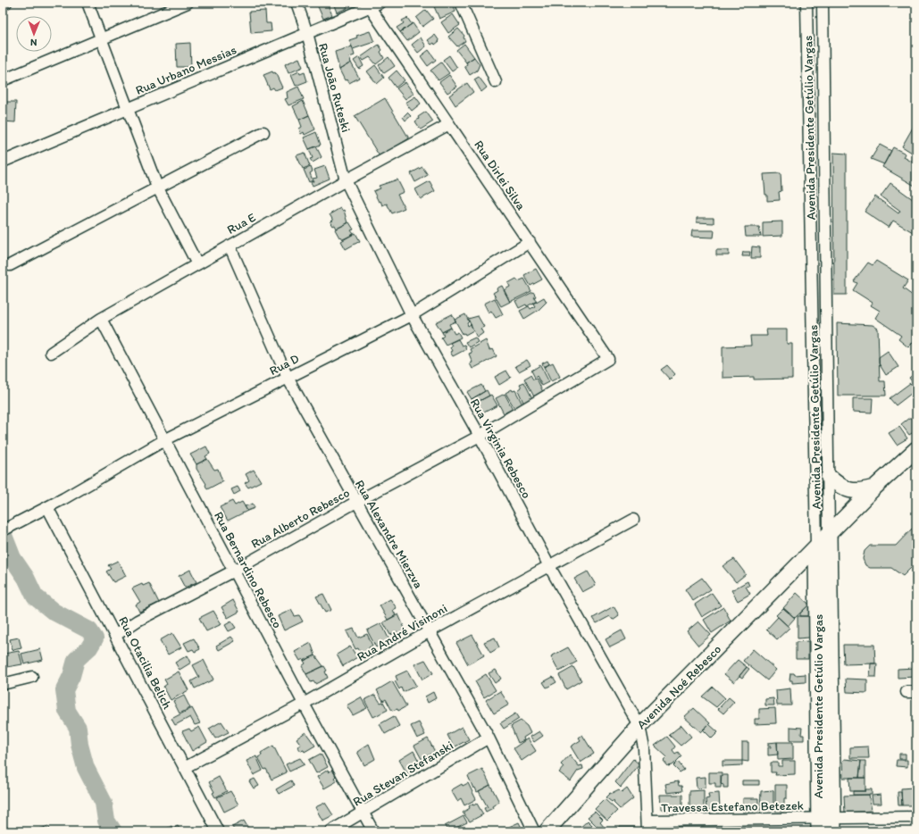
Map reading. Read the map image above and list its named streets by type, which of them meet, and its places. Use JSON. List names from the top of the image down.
{
  "streets": {
    "main road": ["Avenida Presidente Getúlio Vargas", "Avenida Noé Rebesco"],
    "street": [
      "Rua Urbano Messias",
      "Rua João Ruteski",
      "Rua Dirlei Silva",
      "Rua E",
      "Rua D",
      "Rua Virginia Rebesco",
      "Rua Alberto Rebesco",
      "Rua Alexandre Mierzva",
      "Rua Bernardino Rebesco",
      "Rua André Visinoni",
      "Rua Otacilia Belich",
      "Rua Stevan Stefanski",
      "Travessa Estefano Betezek"
    ]
  },
  "crossings": [
    ["Rua Urbano Messias", "Rua João Ruteski"],
    ["Rua Urbano Messias", "Rua Dirlei Silva"],
    ["Rua João Ruteski", "Rua E"],
    ["Rua João Ruteski", "Rua Virginia Rebesco"],
    ["Avenida Presidente Getúlio Vargas", "Avenida Noé Rebesco"],
    ["Avenida Presidente Getúlio Vargas", "Travessa Estefano Betezek"],
    ["Rua Dirlei Silva", "Rua E"],
    ["Rua Dirlei Silva", "Rua D"],
    ["Rua Dirlei Silva", "Rua Alberto Rebesco"],
    ["Rua E", "Rua Virginia Rebesco"],
    ["Rua E", "Rua Alexandre Mierzva"],
    ["Rua E", "Rua Bernardino Rebesco"],
    ["Rua D", "Rua Virginia Rebesco"],
    ["Rua D", "Rua Alexandre Mierzva"],
    ["Rua D", "Rua Bernardino Rebesco"],
    ["Rua D", "Rua Otacilia Belich"],
    ["Rua Virginia Rebesco", "Rua Alberto Rebesco"],
    ["Rua Virginia Rebesco", "Rua André Visinoni"],
    ["Rua Virginia Rebesco", "Avenida Noé Rebesco"],
    ["Rua Virginia Rebesco", "Travessa Estefano Betezek"],
    ["Rua Alberto Rebesco", "Rua Alexandre Mierzva"],
    ["Rua Alberto Rebesco", "Rua Bernardino Rebesco"],
    ["Rua Alberto Rebesco", "Rua Otacilia Belich"],
    ["Rua Alexandre Mierzva", "Rua André Visinoni"],
    ["Rua Alexandre Mierzva", "Rua Stevan Stefanski"],
    ["Rua Bernardino Rebesco", "Rua André Visinoni"],
    ["Rua Bernardino Rebesco", "Rua Stevan Stefanski"],
    ["Rua André Visinoni", "Rua Otacilia Belich"]
  ],
  "north": "bottom"
}
